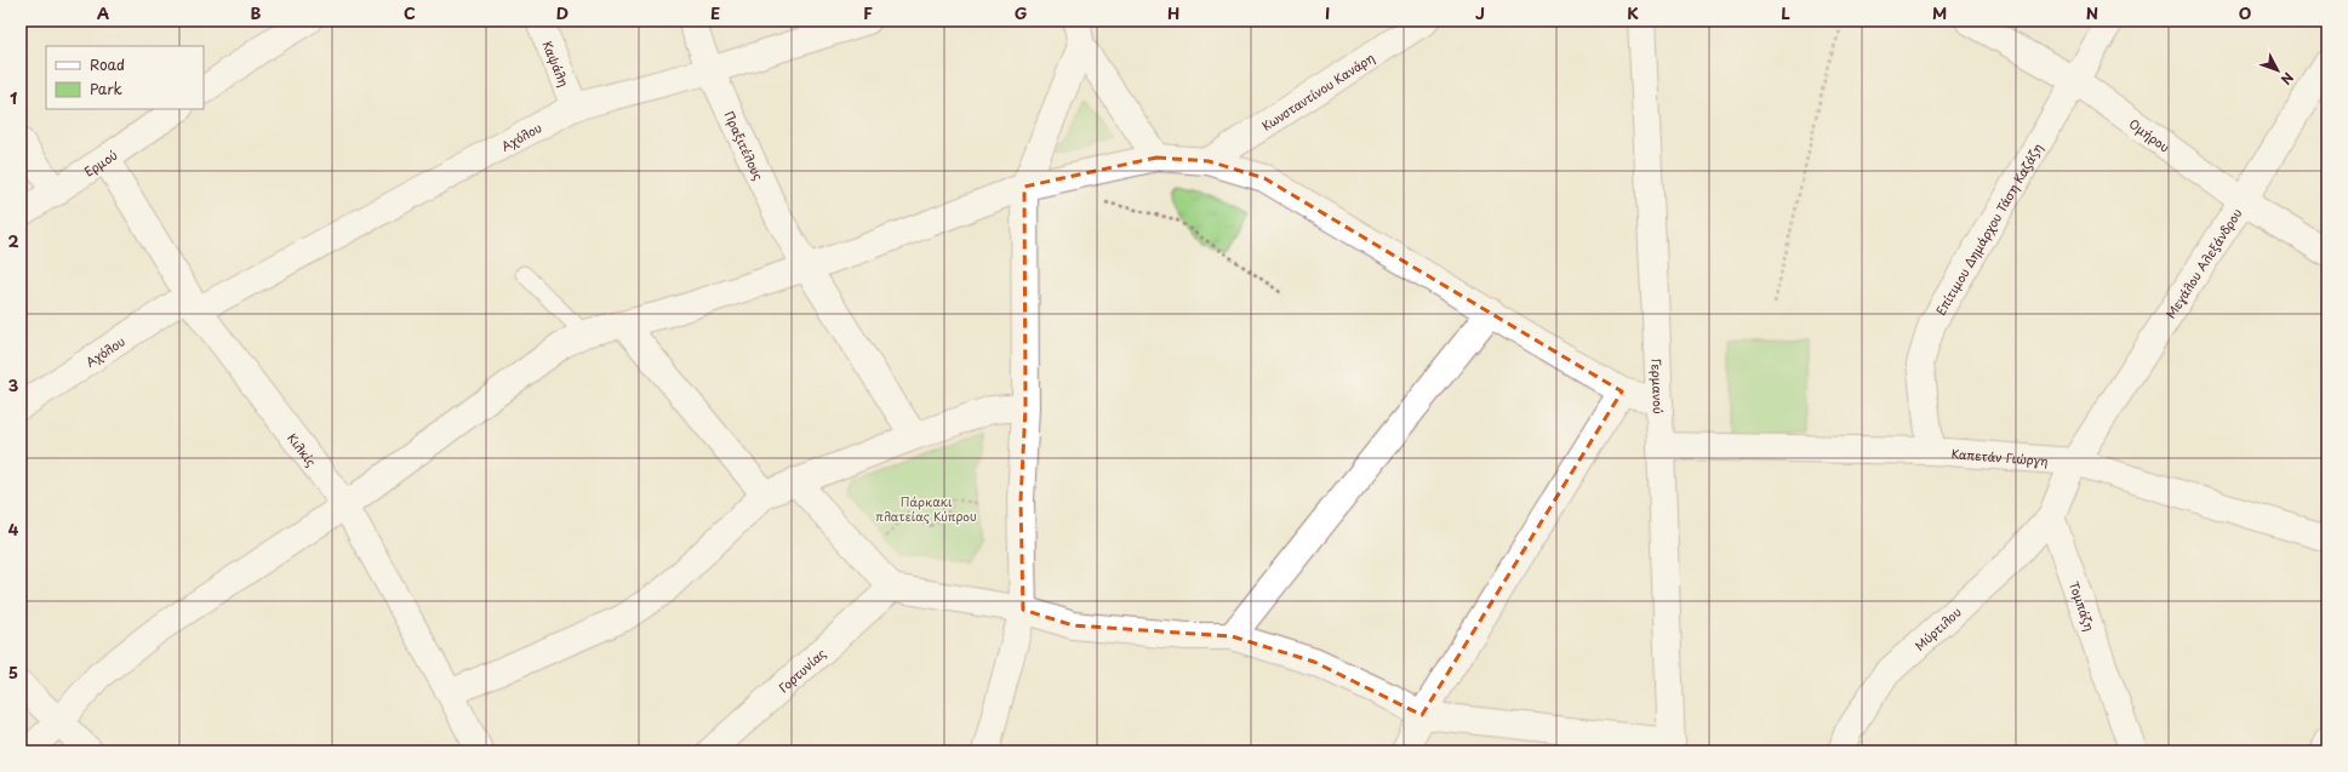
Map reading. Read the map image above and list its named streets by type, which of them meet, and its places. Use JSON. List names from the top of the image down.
{
  "streets": {
    "street": [
      "Καψάλη",
      "Κωνσταντίνου Κανάρη",
      "Ομήρου",
      "Αχόλου",
      "Πραξιτέλους",
      "Ερμού",
      "Επίτιμου Δημάρχου Τάση Καζάζη",
      "Μεγάλου Αλεξάνδρου",
      "Γερμανού",
      "Κιλκίς",
      "Καπετάν Γιώργη",
      "Τομπάζη",
      "Μύρτιλου",
      "Γορτυνίας"
    ]
  },
  "crossings": [
    ["Καψάλη", "Αχόλου"],
    ["Ομήρου", "Επίτιμου Δημάρχου Τάση Καζάζη"],
    ["Ομήρου", "Μεγάλου Αλεξάνδρου"],
    ["Αχόλου", "Πραξιτέλους"],
    ["Αχόλου", "Κιλκίς"],
    ["Ερμού", "Κιλκίς"],
    ["Επίτιμου Δημάρχου Τάση Καζάζη", "Καπετάν Γιώργη"],
    ["Μεγάλου Αλεξάνδρου", "Καπετάν Γιώργη"],
    ["Γερμανού", "Καπετάν Γιώργη"],
    ["Τομπάζη", "Μύρτιλου"]
  ],
  "parks": ["Πάρκακι πλατείας Κύπρου"],
  "legend": ["Road", "Park"],
  "north": "bottom right",
  "grid": {
    "columns": [
      "A",
      "B",
      "C",
      "D",
      "E",
      "F",
      "G",
      "H",
      "I",
      "J",
      "K",
      "L",
      "M",
      "N",
      "O"
    ],
    "rows": [
      "1",
      "2",
      "3",
      "4",
      "5"
    ]
  }
}
